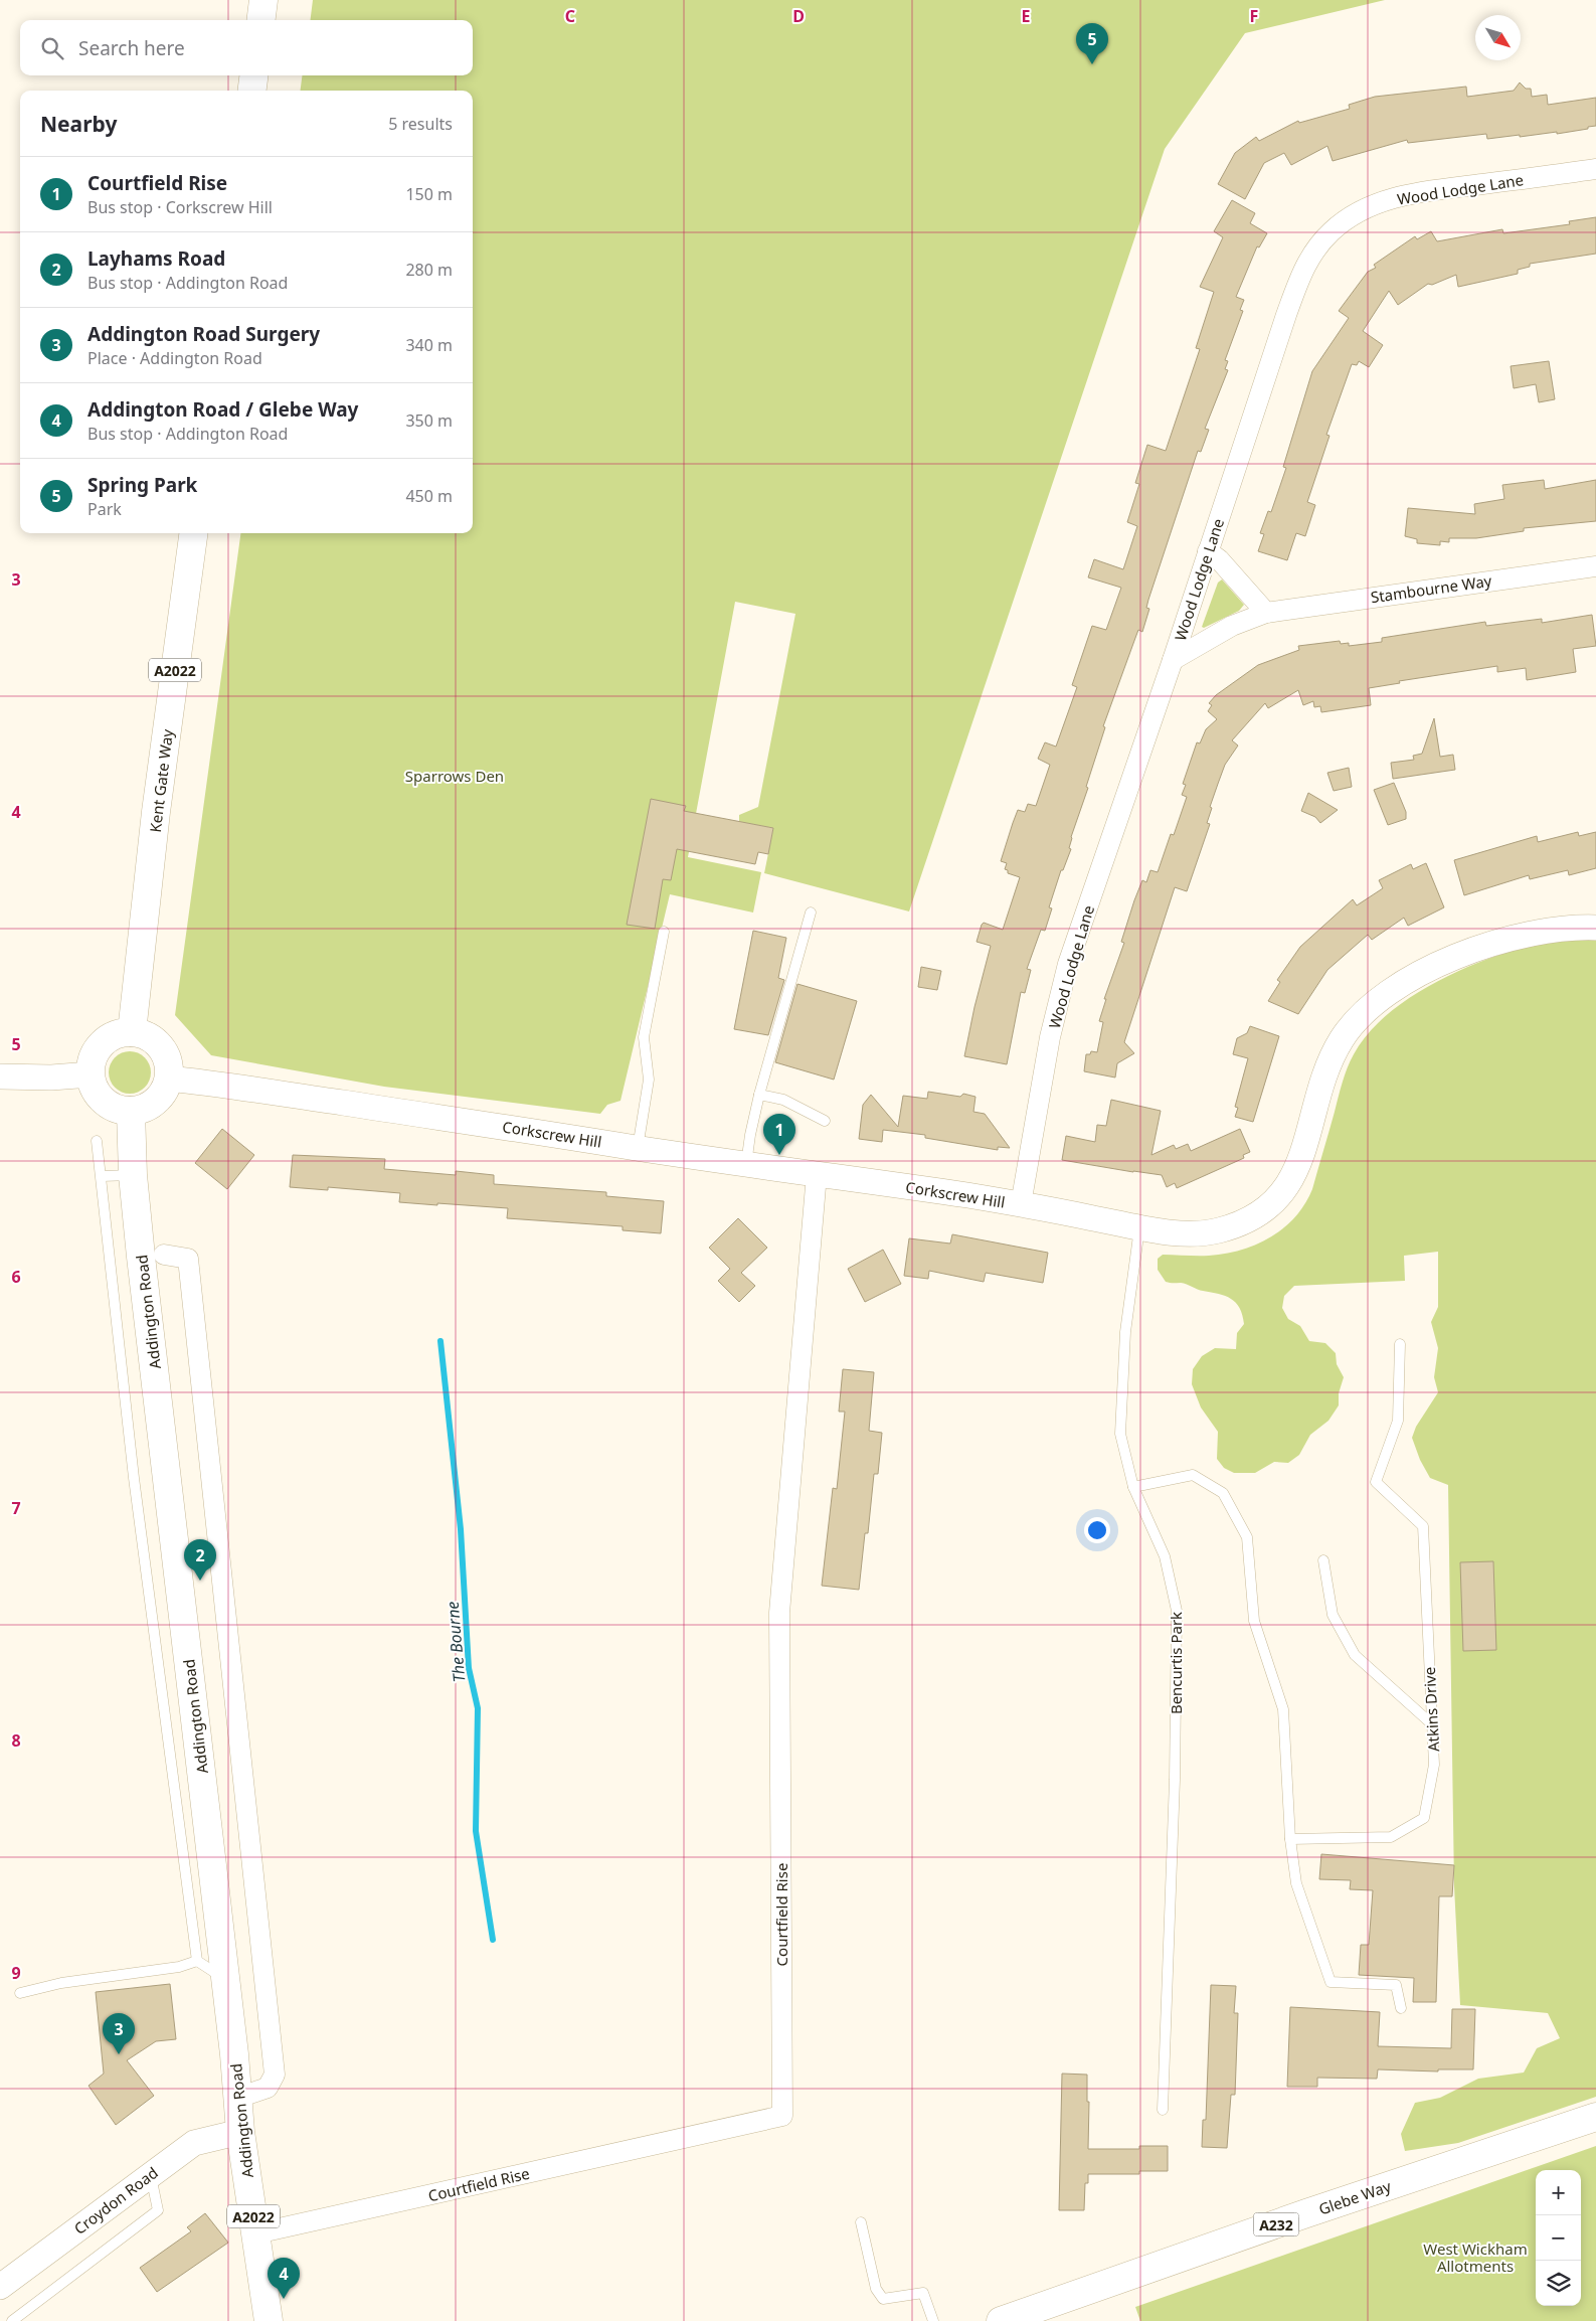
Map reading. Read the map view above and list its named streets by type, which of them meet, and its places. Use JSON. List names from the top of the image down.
{
  "streets": {
    "main road": [
      "A2022",
      "Kent Gate Way",
      "Addington Road",
      "Glebe Way",
      "A232"
    ],
    "street": [
      "Wood Lodge Lane",
      "Stambourne Way",
      "Corkscrew Hill",
      "Courtfield Rise",
      "Croydon Road"
    ],
    "lane": ["Bencurtis Park", "Atkins Drive"]
  },
  "crossings": [
    ["Wood Lodge Lane", "Stambourne Way"],
    ["Wood Lodge Lane", "Corkscrew Hill"],
    ["Kent Gate Way", "Corkscrew Hill"],
    ["Kent Gate Way", "Addington Road"],
    ["Corkscrew Hill", "Addington Road"],
    ["Corkscrew Hill", "Bencurtis Park"],
    ["Corkscrew Hill", "Courtfield Rise"],
    ["Addington Road", "Courtfield Rise"],
    ["Addington Road", "Croydon Road"]
  ],
  "water": ["The Bourne"],
  "parks": ["Sparrows Den", "West Wickham Allotments"],
  "north": "bottom right",
  "page": {
    "search": "Search here",
    "pins": [
      "5",
      "1",
      "2",
      "3",
      "4"
    ],
    "heading": ["Nearby", "5 results"],
    "list": [
      {
        "mark": "1",
        "name": "Courtfield Rise",
        "note": "Bus stop · Corkscrew Hill",
        "value": "150 m"
      },
      {
        "mark": "2",
        "name": "Layhams Road",
        "note": "Bus stop · Addington Road",
        "value": "280 m"
      },
      {
        "mark": "3",
        "name": "Addington Road Surgery",
        "note": "Place · Addington Road",
        "value": "340 m"
      },
      {
        "mark": "4",
        "name": "Addington Road / Glebe Way",
        "note": "Bus stop · Addington Road",
        "value": "350 m"
      },
      {
        "mark": "5",
        "name": "Spring Park",
        "note": "Park",
        "value": "450 m"
      }
    ],
    "map_buttons": ["+", "−"]
  },
  "grid": {
    "columns": [
      "C",
      "D",
      "E",
      "F"
    ],
    "rows": [
      "3",
      "4",
      "5",
      "6",
      "7",
      "8",
      "9"
    ]
  }
}
